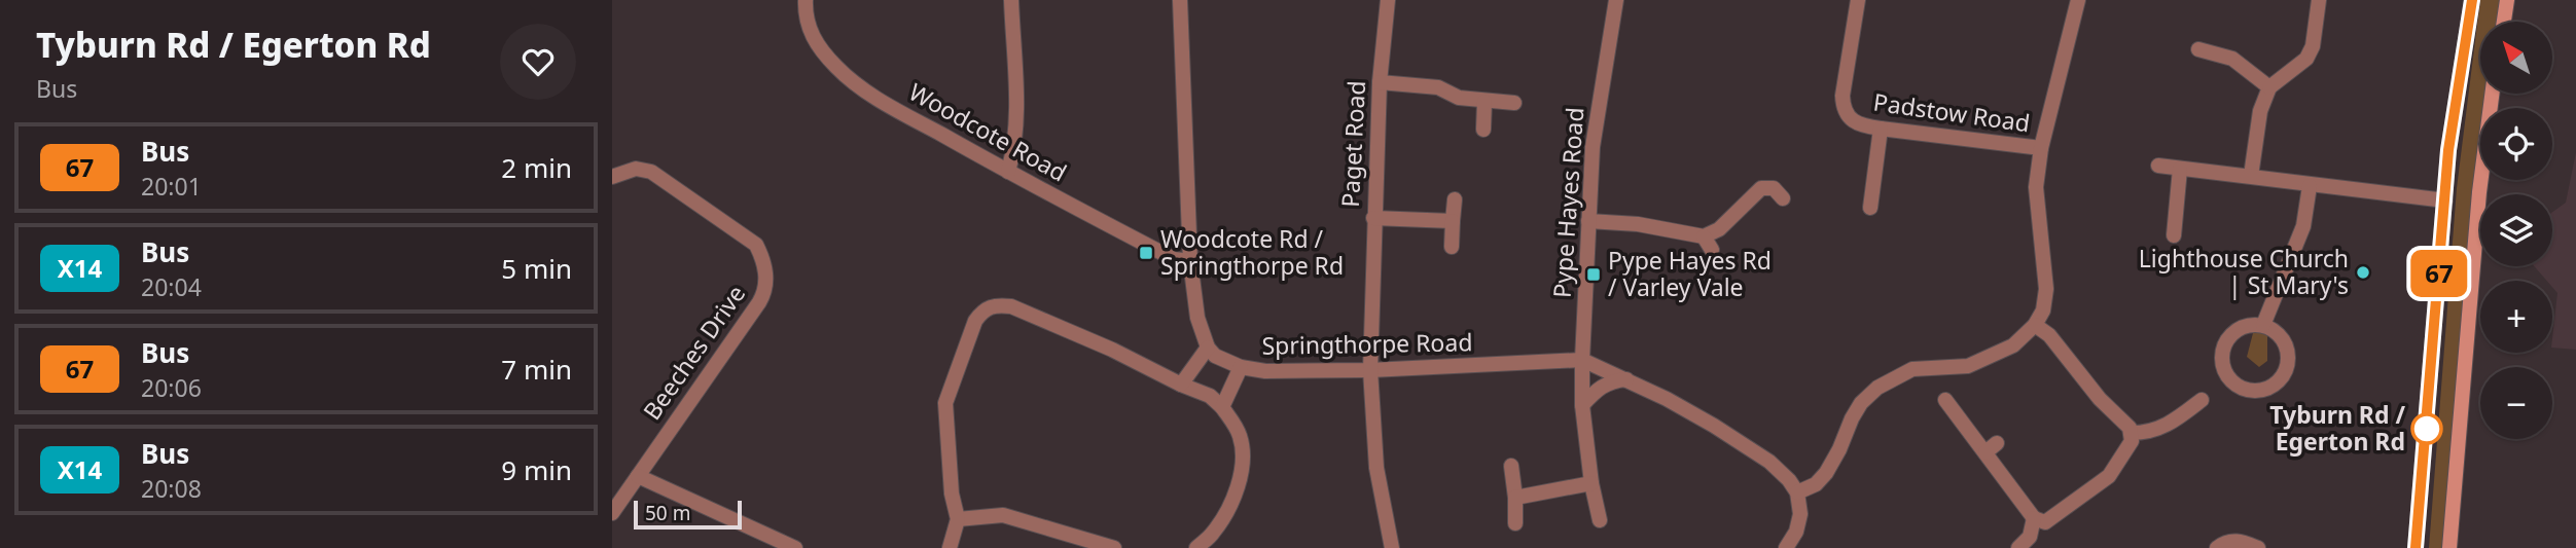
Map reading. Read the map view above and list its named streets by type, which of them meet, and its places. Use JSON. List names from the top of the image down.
{
  "streets": {
    "street": [
      "Padstow Road",
      "Woodcote Road",
      "Paget Road",
      "Pype Hayes Road",
      "Springthorpe Road",
      "Beeches Drive"
    ]
  },
  "crossings": [
    ["Paget Road", "Springthorpe Road"],
    ["Pype Hayes Road", "Springthorpe Road"]
  ],
  "places": {
    "transit": ["Woodcote Rd / Springthorpe Rd", "Pype Hayes Rd / Varley Vale"],
    "other": ["Lighthouse Church | St Mary's", "Tyburn Rd / Egerton Rd"]
  },
  "lines": ["bus line 67"],
  "scale_bar": "50 m",
  "north": "top left",
  "page": {
    "heading": ["Tyburn Rd / Egerton Rd", "Bus"],
    "on_map": "67",
    "map_buttons": ["+", "−"],
    "list": [
      {
        "mark": "67",
        "name": "Bus",
        "note": "20:01",
        "value": "2 min"
      },
      {
        "mark": "X14",
        "name": "Bus",
        "note": "20:04",
        "value": "5 min"
      },
      {
        "mark": "67",
        "name": "Bus",
        "note": "20:06",
        "value": "7 min"
      },
      {
        "mark": "X14",
        "name": "Bus",
        "note": "20:08",
        "value": "9 min"
      }
    ],
    "scale": "50 m"
  }
}
